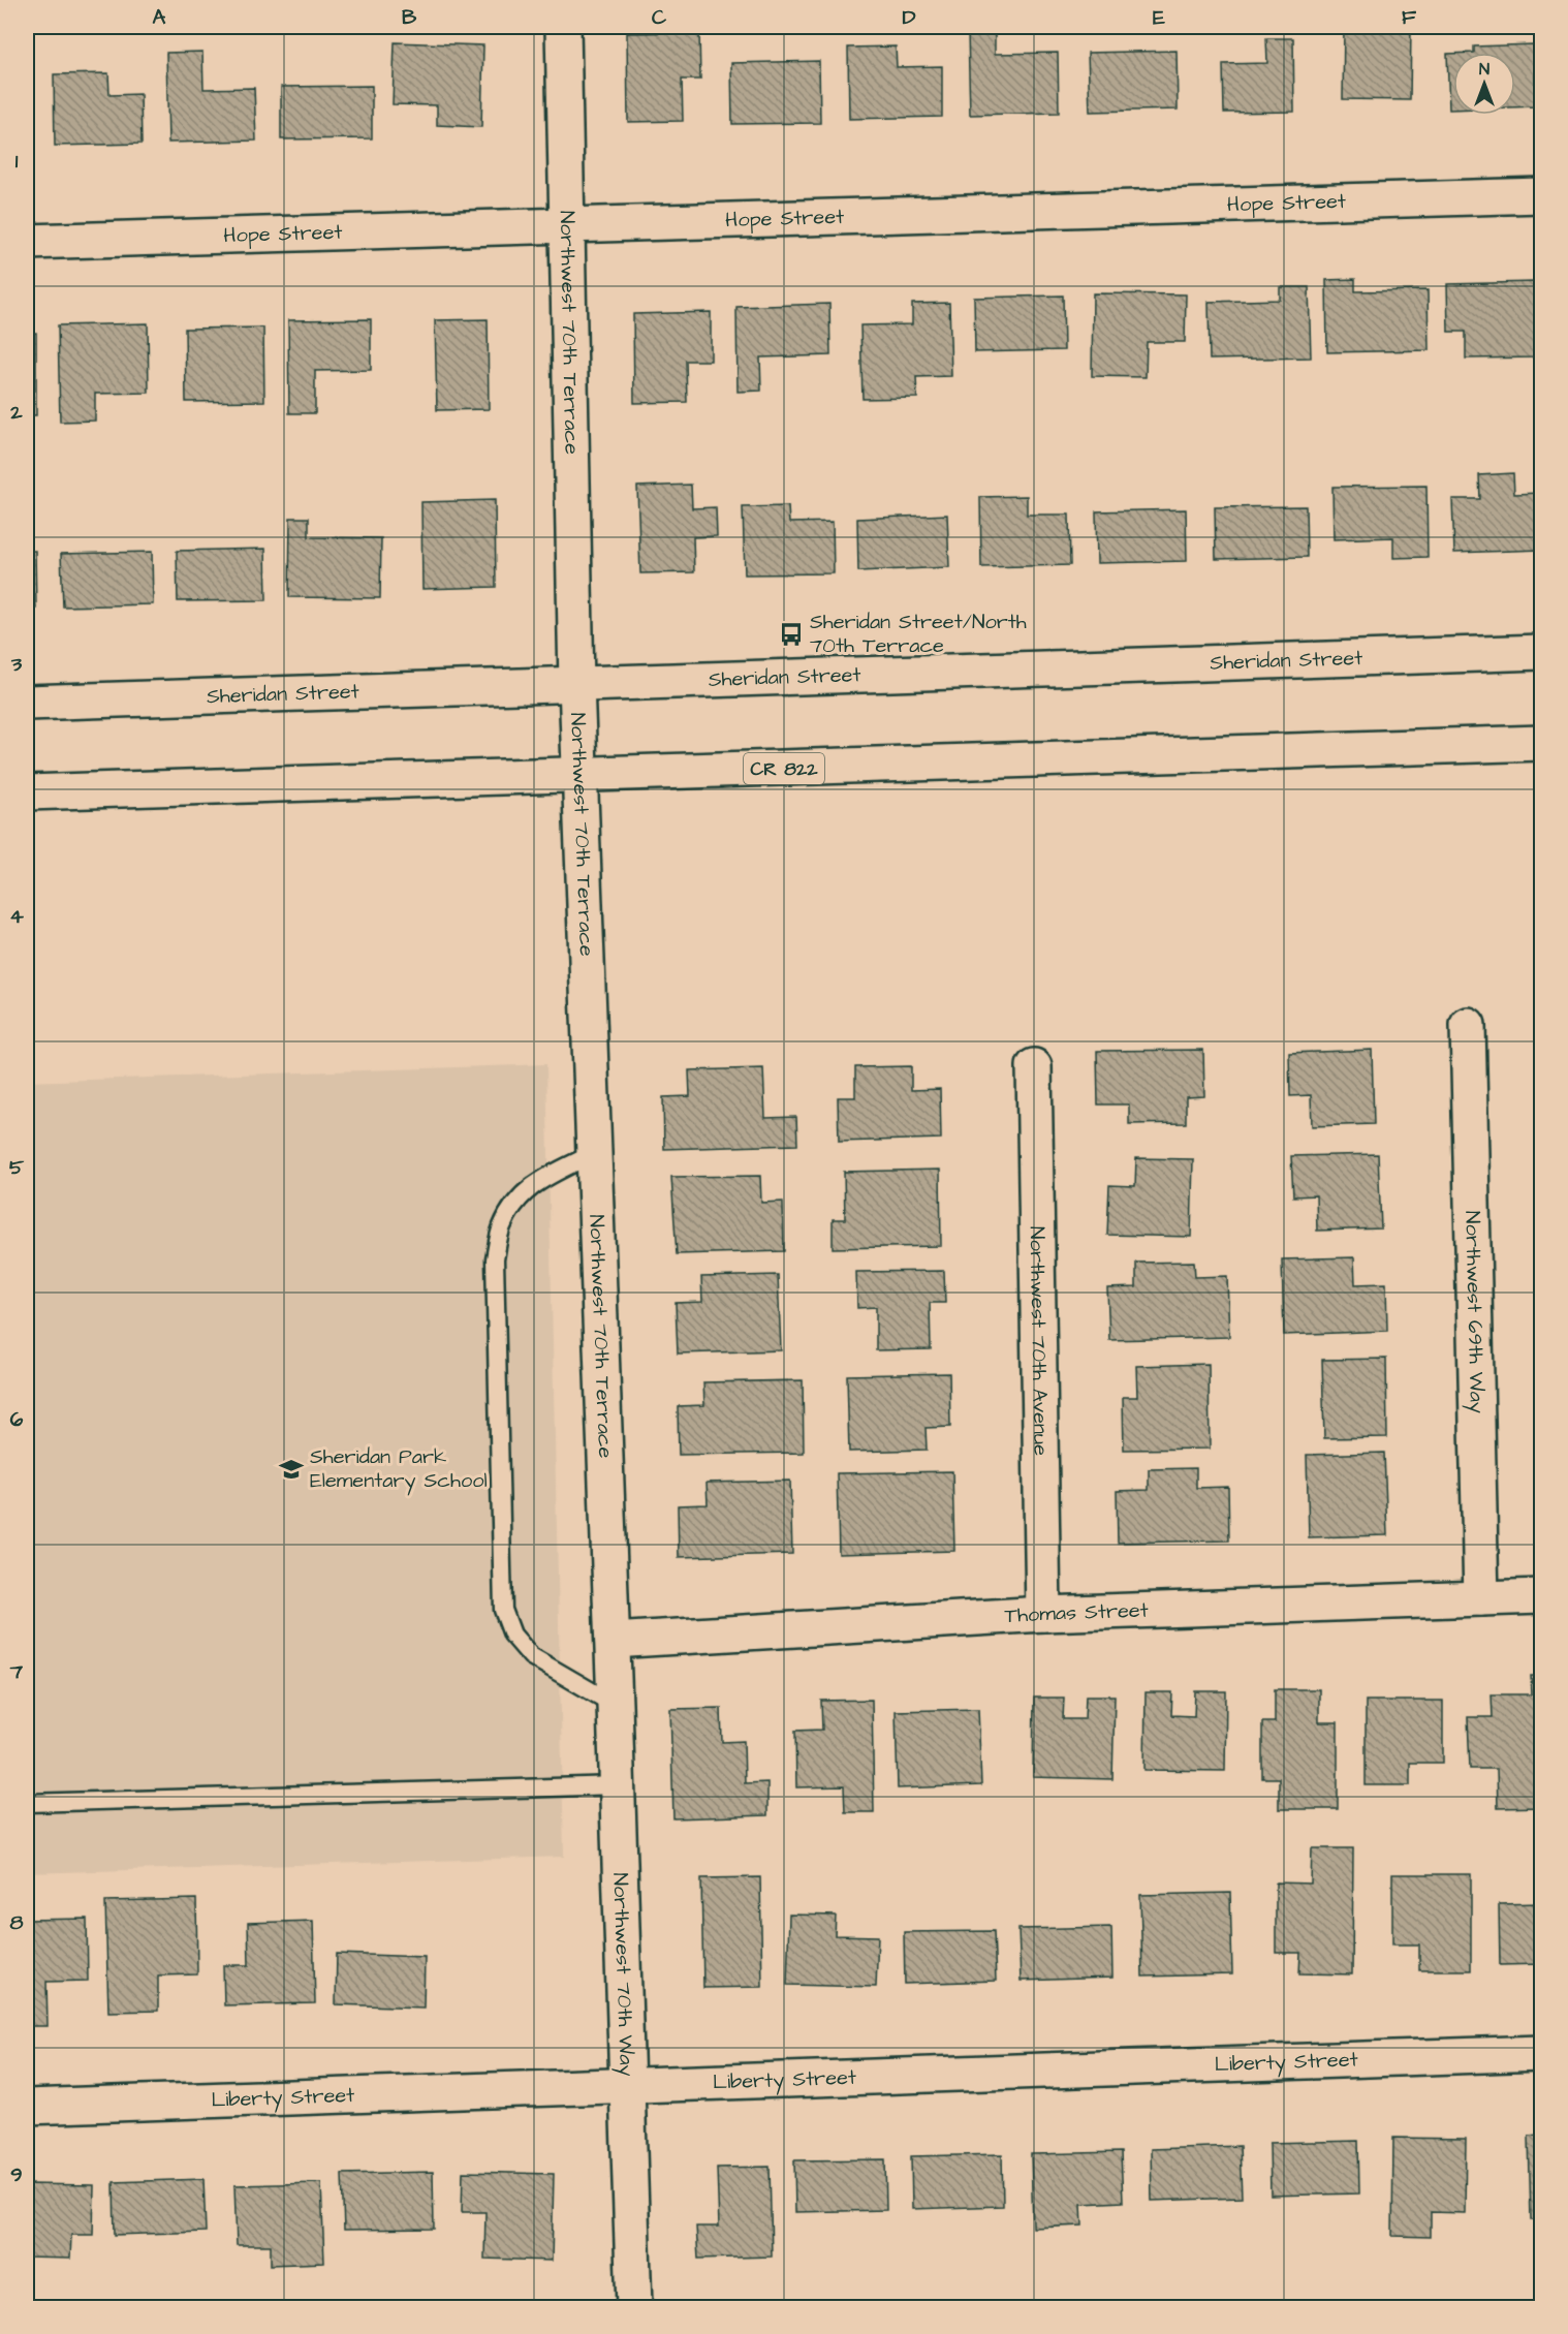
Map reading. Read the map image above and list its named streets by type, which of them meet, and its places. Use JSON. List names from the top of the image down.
{
  "streets": {
    "street": [
      "Hope Street",
      "Northwest 70th Terrace",
      "Sheridan Street",
      "CR 822",
      "Northwest 69th Way",
      "Northwest 70th Avenue",
      "Thomas Street",
      "Northwest 70th Way",
      "Liberty Street"
    ]
  },
  "crossings": [
    ["Hope Street", "Northwest 70th Terrace"],
    ["Northwest 70th Terrace", "Sheridan Street"],
    ["Northwest 70th Terrace", "CR 822"],
    ["Northwest 70th Terrace", "Thomas Street"],
    ["Northwest 70th Terrace", "Northwest 70th Way"],
    ["Northwest 69th Way", "Thomas Street"],
    ["Northwest 70th Avenue", "Thomas Street"],
    ["Thomas Street", "Northwest 70th Way"],
    ["Northwest 70th Way", "Liberty Street"]
  ],
  "places": {
    "bus stop": ["Sheridan Street/North 70th Terrace"],
    "school or university": ["Sheridan Park Elementary School"]
  },
  "north": "top",
  "grid": {
    "columns": [
      "A",
      "B",
      "C",
      "D",
      "E",
      "F"
    ],
    "rows": [
      "1",
      "2",
      "3",
      "4",
      "5",
      "6",
      "7",
      "8",
      "9"
    ]
  }
}
